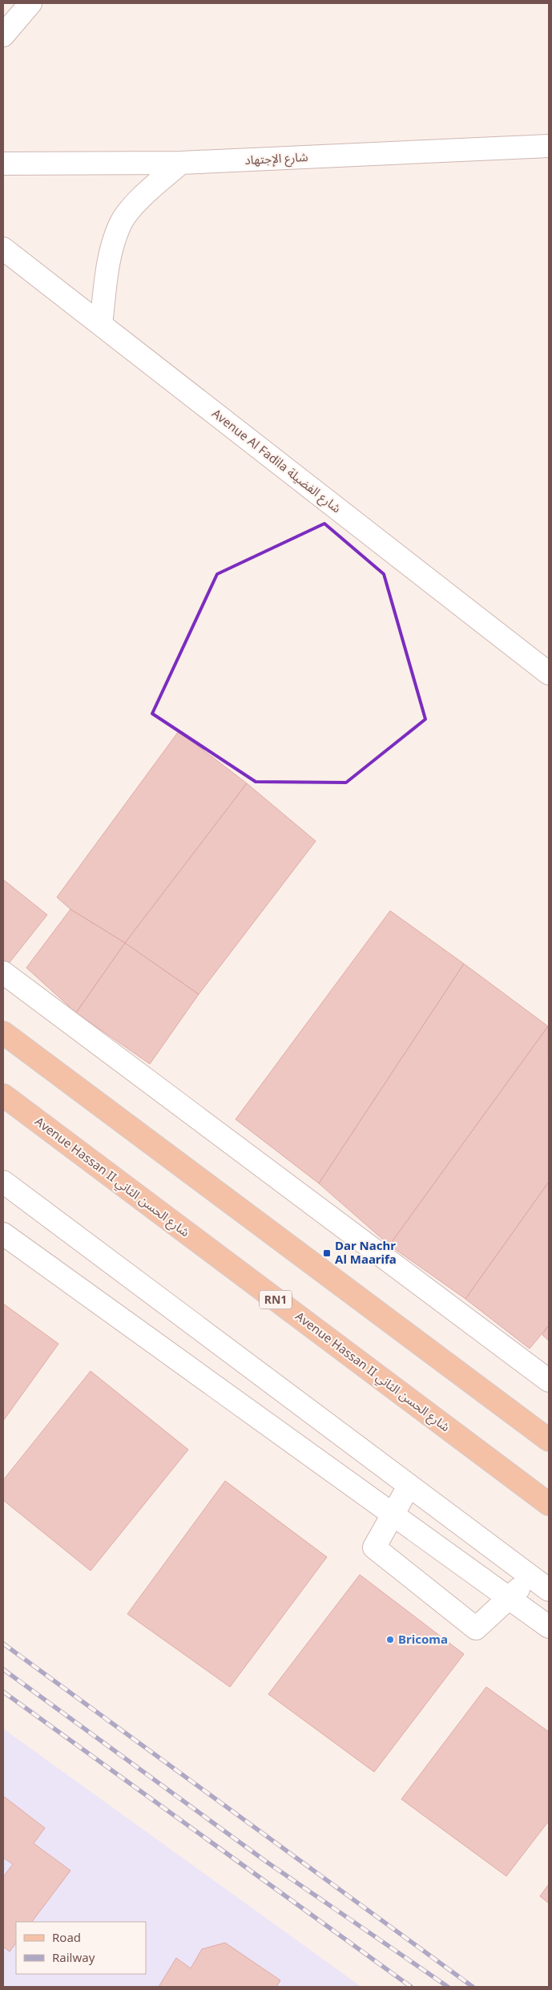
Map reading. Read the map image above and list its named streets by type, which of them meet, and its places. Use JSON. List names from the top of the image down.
{
  "streets": {
    "main road": ["Avenue Hassan II شارع الحسن الثاني", "RN1"],
    "street": ["شارع الإجتهاد", "Avenue Al Fadila شارع الفضيلة"]
  },
  "places": {
    "transit": ["Dar Nachr Al Maarifa"],
    "other": ["Bricoma"]
  },
  "legend": ["Road", "Railway"]
}
